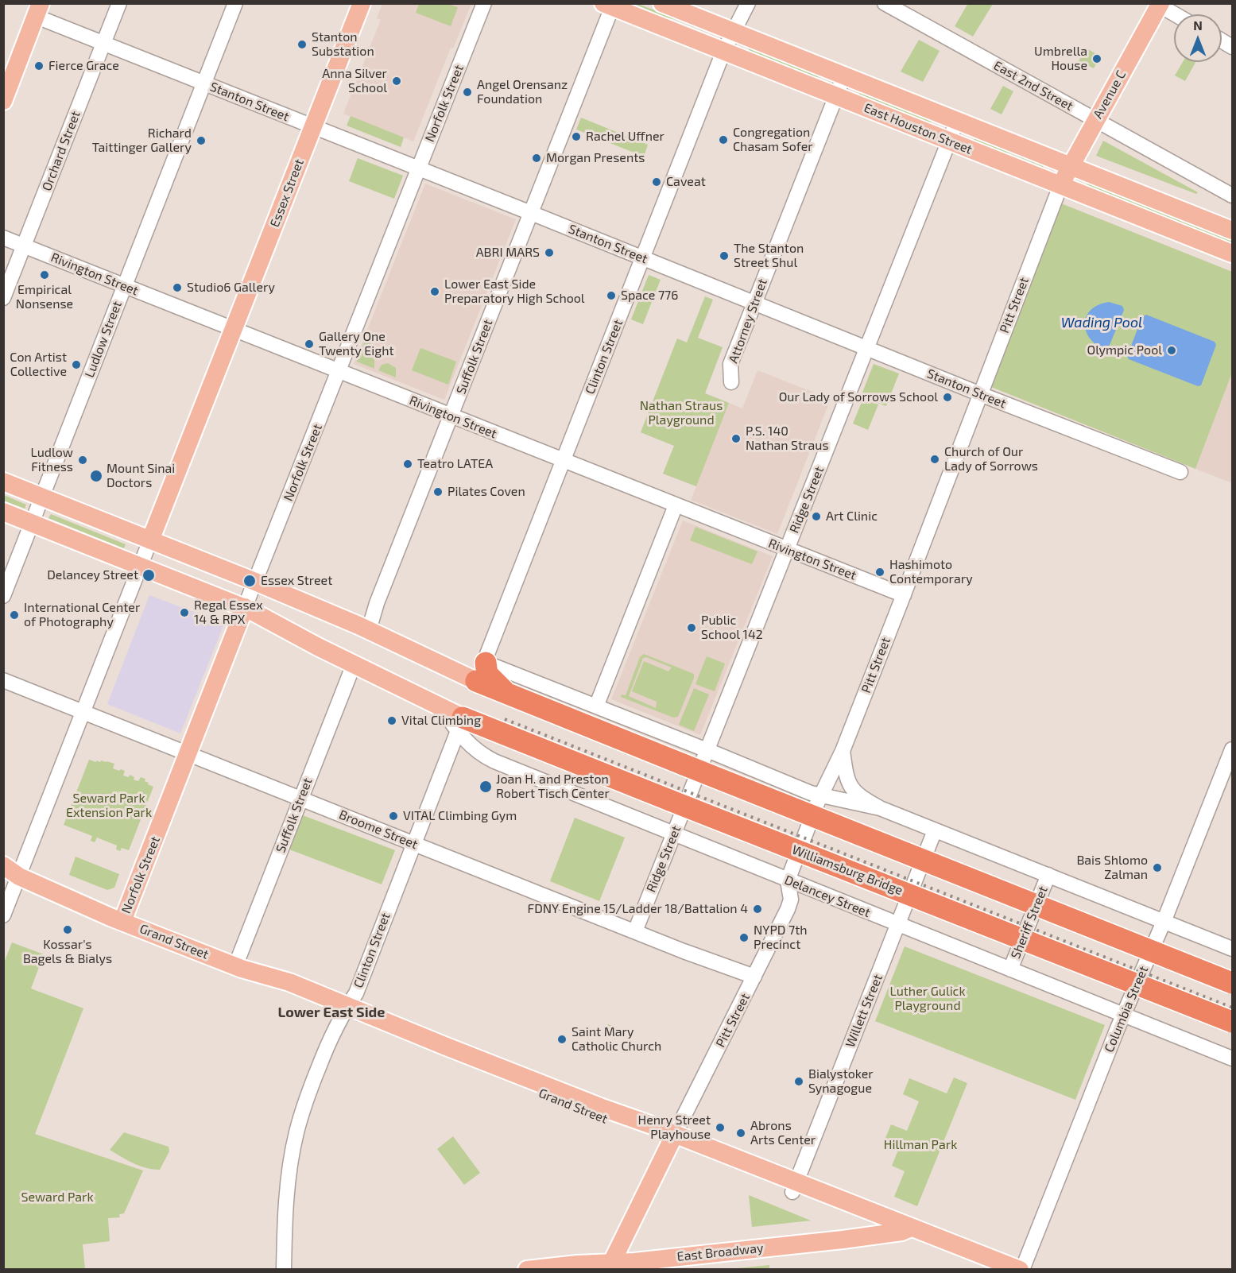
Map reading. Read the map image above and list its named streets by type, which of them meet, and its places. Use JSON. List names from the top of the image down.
{
  "streets": {
    "highway": ["Williamsburg Bridge"],
    "main road": [
      "Avenue C",
      "Norfolk Street",
      "East Houston Street",
      "Essex Street",
      "Delancey Street",
      "Grand Street",
      "East Broadway"
    ],
    "street": [
      "East 2nd Street",
      "Stanton Street",
      "Orchard Street",
      "Rivington Street",
      "Pitt Street",
      "Attorney Street",
      "Ludlow Street",
      "Suffolk Street",
      "Clinton Street",
      "Ridge Street",
      "Broome Street",
      "Sheriff Street",
      "Columbia Street",
      "Willett Street"
    ]
  },
  "crossings": [
    ["East 2nd Street", "Avenue C"],
    ["Avenue C", "East Houston Street"],
    ["Avenue C", "Pitt Street"],
    ["Stanton Street", "Norfolk Street"],
    ["Stanton Street", "Orchard Street"],
    ["Stanton Street", "Essex Street"],
    ["Stanton Street", "Pitt Street"],
    ["Stanton Street", "Attorney Street"],
    ["Stanton Street", "Ludlow Street"],
    ["Stanton Street", "Suffolk Street"],
    ["Stanton Street", "Clinton Street"],
    ["Stanton Street", "Ridge Street"],
    ["Norfolk Street", "Rivington Street"],
    ["Norfolk Street", "Broome Street"],
    ["Norfolk Street", "Delancey Street"],
    ["Norfolk Street", "Grand Street"],
    ["East Houston Street", "Pitt Street"],
    ["East Houston Street", "Attorney Street"],
    ["East Houston Street", "Suffolk Street"],
    ["East Houston Street", "Clinton Street"],
    ["East Houston Street", "Ridge Street"],
    ["Orchard Street", "Rivington Street"],
    ["Essex Street", "Rivington Street"],
    ["Essex Street", "Broome Street"],
    ["Essex Street", "Delancey Street"],
    ["Essex Street", "Grand Street"],
    ["Rivington Street", "Pitt Street"],
    ["Rivington Street", "Ludlow Street"],
    ["Rivington Street", "Suffolk Street"],
    ["Rivington Street", "Clinton Street"],
    ["Rivington Street", "Ridge Street"],
    ["Pitt Street", "Broome Street"],
    ["Pitt Street", "Delancey Street"],
    ["Pitt Street", "Grand Street"],
    ["Ludlow Street", "Delancey Street"],
    ["Suffolk Street", "Broome Street"],
    ["Suffolk Street", "Delancey Street"],
    ["Suffolk Street", "Grand Street"],
    ["Clinton Street", "Broome Street"],
    ["Clinton Street", "Williamsburg Bridge"],
    ["Clinton Street", "Delancey Street"],
    ["Clinton Street", "Grand Street"],
    ["Ridge Street", "Broome Street"],
    ["Ridge Street", "Delancey Street"],
    ["Williamsburg Bridge", "Delancey Street"],
    ["Delancey Street", "Sheriff Street"],
    ["Delancey Street", "Columbia Street"],
    ["Delancey Street", "Willett Street"],
    ["Grand Street", "Columbia Street"],
    ["Grand Street", "Willett Street"],
    ["Grand Street", "East Broadway"]
  ],
  "districts": ["Lower East Side"],
  "water": ["Wading Pool"],
  "parks": [
    "Nathan Straus Playground",
    "Seward Park Extension Park",
    "Luther Gulick Playground",
    "Hillman Park",
    "Seward Park"
  ],
  "places": [
    "Stanton Substation",
    "Umbrella House",
    "Fierce Grace",
    "Anna Silver School",
    "Angel Orensanz Foundation",
    "Rachel Uffner",
    "Congregation Chasam Sofer",
    "Richard Taittinger Gallery",
    "Morgan Presents",
    "Caveat",
    "ABRI MARS",
    "The Stanton Street Shul",
    "Empirical Nonsense",
    "Studio6 Gallery",
    "Lower East Side Preparatory High School",
    "Space 776",
    "Gallery One Twenty Eight",
    "Olympic Pool",
    "Con Artist Collective",
    "Our Lady of Sorrows School",
    "P.S. 140 Nathan Straus",
    "Church of Our Lady of Sorrows",
    "Ludlow Fitness",
    "Teatro LATEA",
    "Mount Sinai Doctors",
    "Pilates Coven",
    "Art Clinic",
    "Hashimoto Contemporary",
    "Delancey Street",
    "Essex Street",
    "Regal Essex 14 & RPX",
    "International Center of Photography",
    "Public School 142",
    "Vital Climbing",
    "Joan H. and Preston Robert Tisch Center",
    "VITAL Climbing Gym",
    "Bais Shlomo Zalman",
    "FDNY Engine 15/Ladder 18/Battalion 4",
    "Kossar's Bagels & Bialys",
    "NYPD 7th Precinct",
    "Saint Mary Catholic Church",
    "Bialystoker Synagogue",
    "Henry Street Playhouse",
    "Abrons Arts Center"
  ],
  "north": "top"
}
